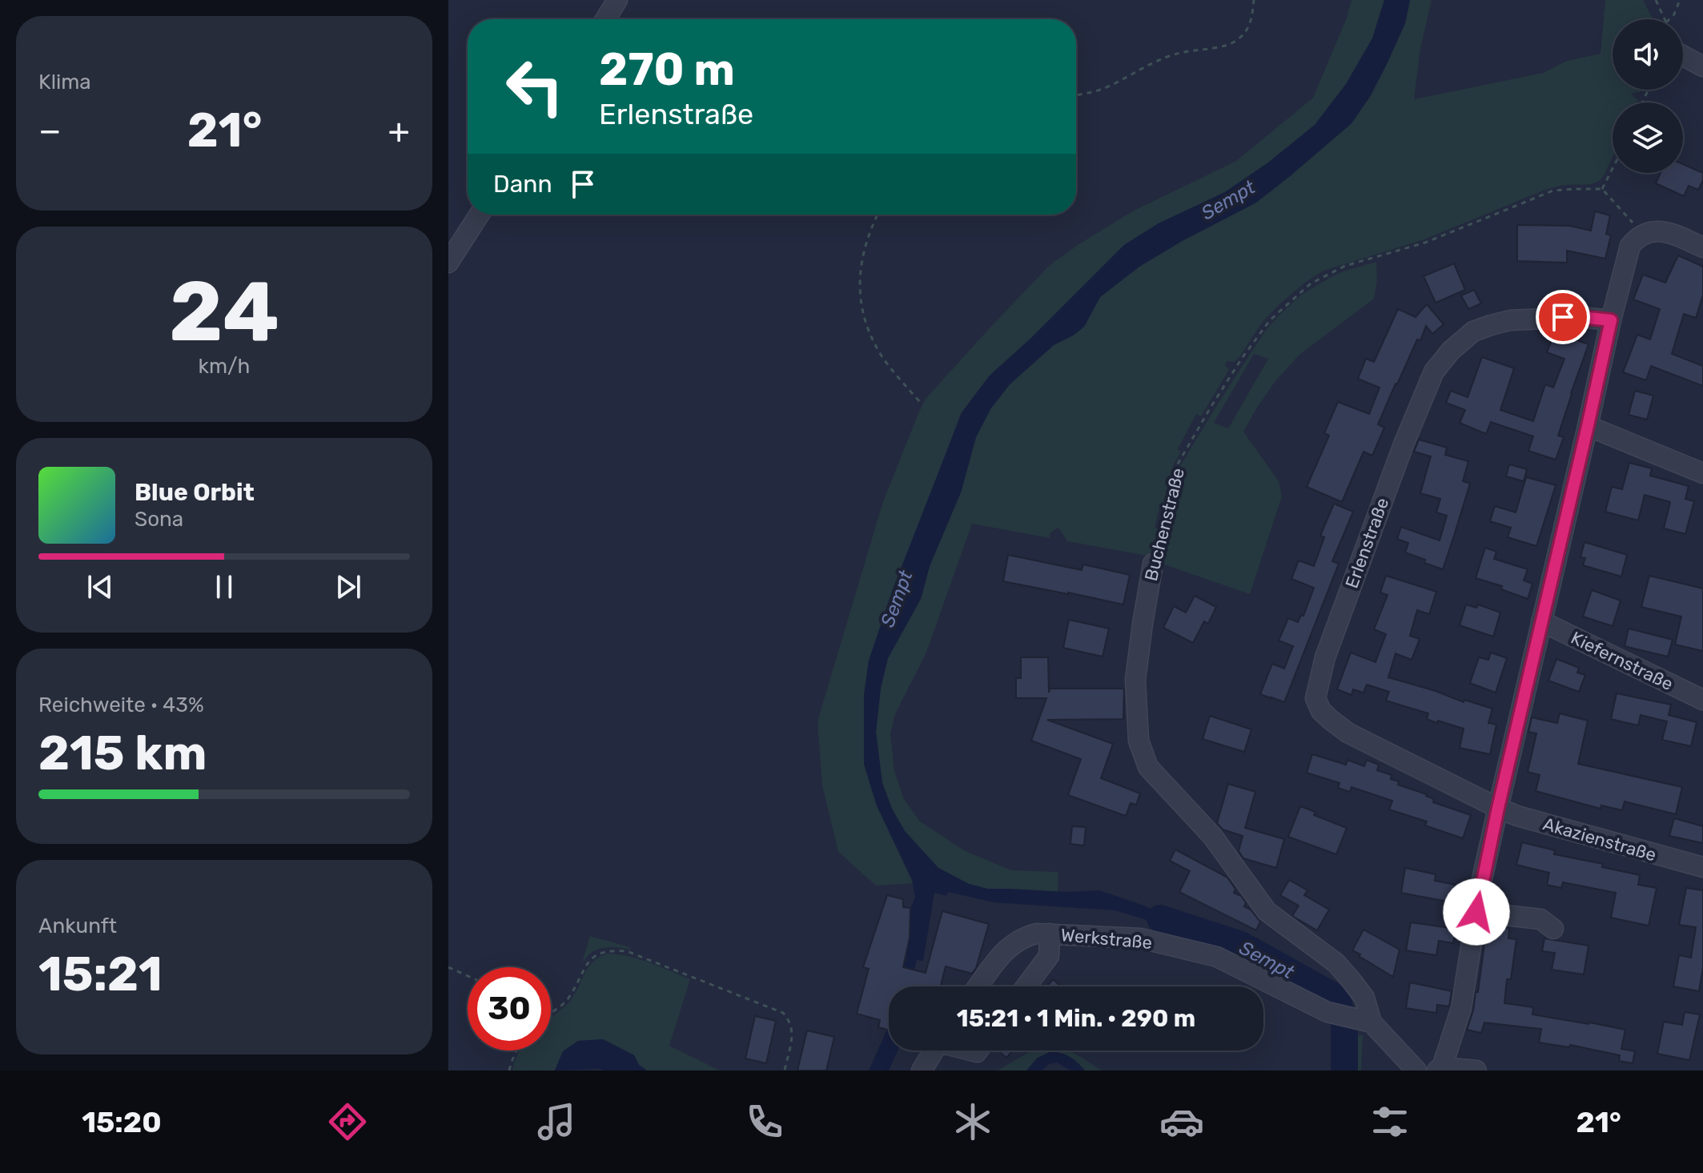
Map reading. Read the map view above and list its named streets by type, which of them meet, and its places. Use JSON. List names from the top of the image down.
{
  "streets": {
    "street": [
      "Buchenstraße",
      "Erlenstraße",
      "Kiefernstraße",
      "Akazienstraße",
      "Werkstraße"
    ]
  },
  "crossings": [
    ["Buchenstraße", "Werkstraße"],
    ["Erlenstraße", "Akazienstraße"]
  ],
  "water": ["Sempt"],
  "page": {
    "tile": [
      "Klima",
      ["24", "km/h"],
      ["Reichweite · 43%", "215 km"],
      ["Ankunft", "15:21"]
    ],
    "turn": ["270 m", "Erlenstraße"],
    "heat": ["−", "21°", "+"],
    "then": "Dann",
    "song": ["Blue Orbit", "Sona"],
    "limit": "30",
    "trip": "15:21 · 1 Min. · 290 m",
    "tabs": ["15:20", "21°"]
  }
}
